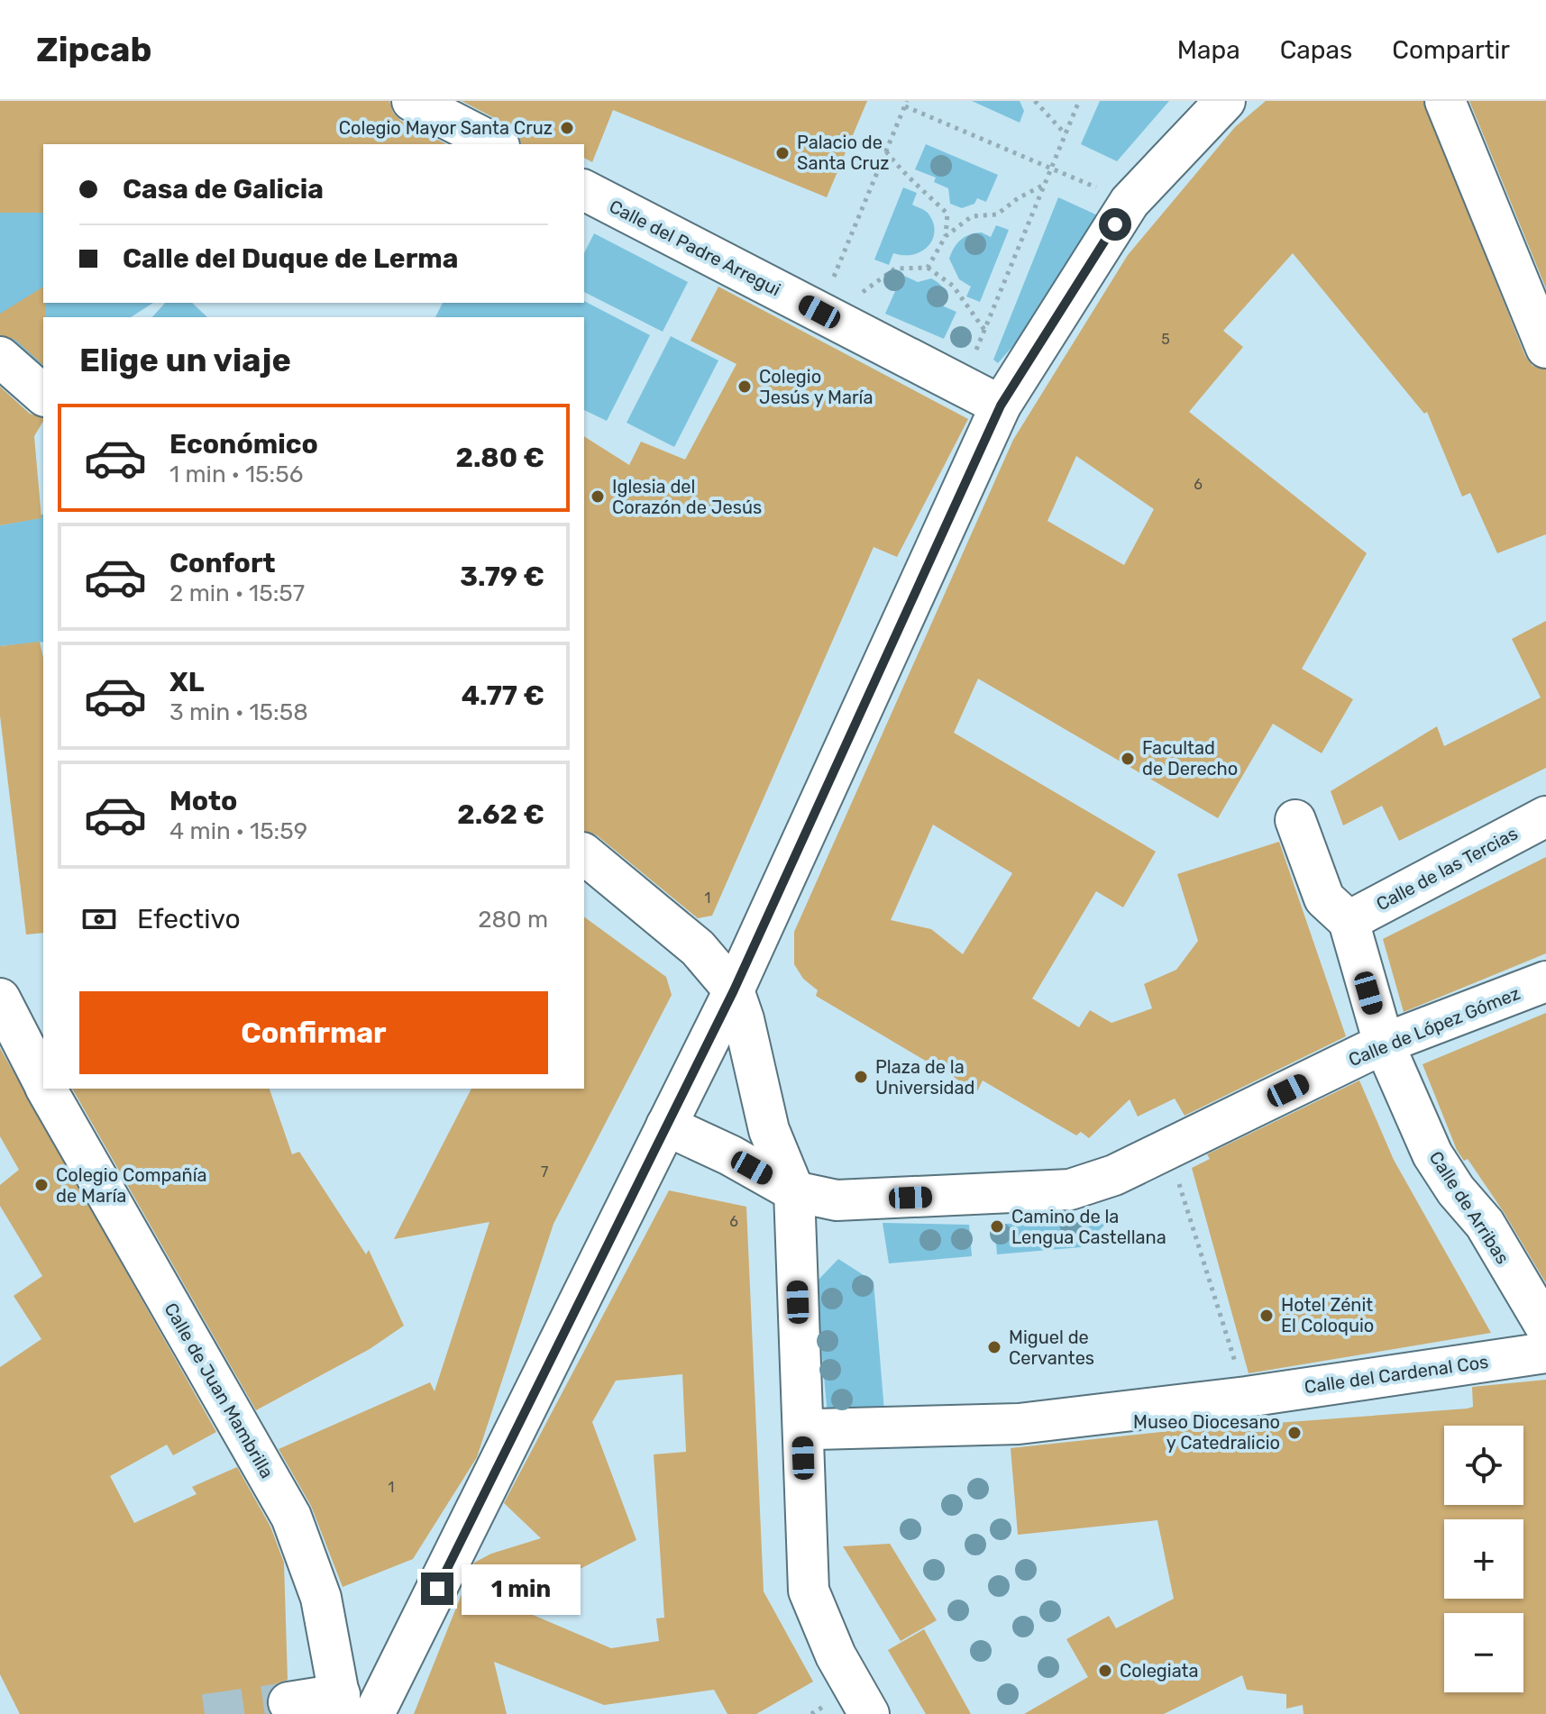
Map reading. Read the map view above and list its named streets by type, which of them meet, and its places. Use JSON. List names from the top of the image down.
{
  "streets": {
    "street": [
      "Calle del Padre Arregui",
      "Calle de las Tercias",
      "Calle de López Gómez",
      "Calle de Arribas",
      "Calle del Cardenal Cos",
      "Calle de Juan Mambrilla"
    ]
  },
  "crossings": [
    ["Calle de las Tercias", "Calle de Arribas"],
    ["Calle de López Gómez", "Calle de Arribas"]
  ],
  "places": [
    "Colegio Mayor Santa Cruz",
    "Palacio de Santa Cruz",
    "Colegio Jesús y María",
    "Iglesia del Corazón de Jesús",
    "Facultad de Derecho",
    "Plaza de la Universidad",
    "Colegio Compañía de María",
    "Camino de la Lengua Castellana",
    "Hotel Zénit El Coloquio",
    "Miguel de Cervantes",
    "Museo Diocesano y Catedralicio",
    "Colegiata"
  ],
  "house_numbers": [
    "5",
    "6",
    "1",
    "7",
    "6",
    "1"
  ],
  "page": {
    "header": "Zipcab",
    "nav": ["Mapa", "Capas", "Compartir"],
    "banner": ["Casa de Galicia", "Calle del Duque de Lerma"],
    "heading": "Elige un viaje",
    "list": [
      {
        "name": "Económico",
        "note": "1 min · 15:56",
        "value": "2.80 €"
      },
      {
        "name": "Confort",
        "note": "2 min · 15:57",
        "value": "3.79 €"
      },
      {
        "name": "XL",
        "note": "3 min · 15:58",
        "value": "4.77 €"
      },
      {
        "name": "Moto",
        "note": "4 min · 15:59",
        "value": "2.62 €"
      }
    ],
    "pay": ["Efectivo", "280 m"],
    "buttons": "Confirmar",
    "map_buttons": ["+", "−"],
    "bubble": "1 min"
  }
}
